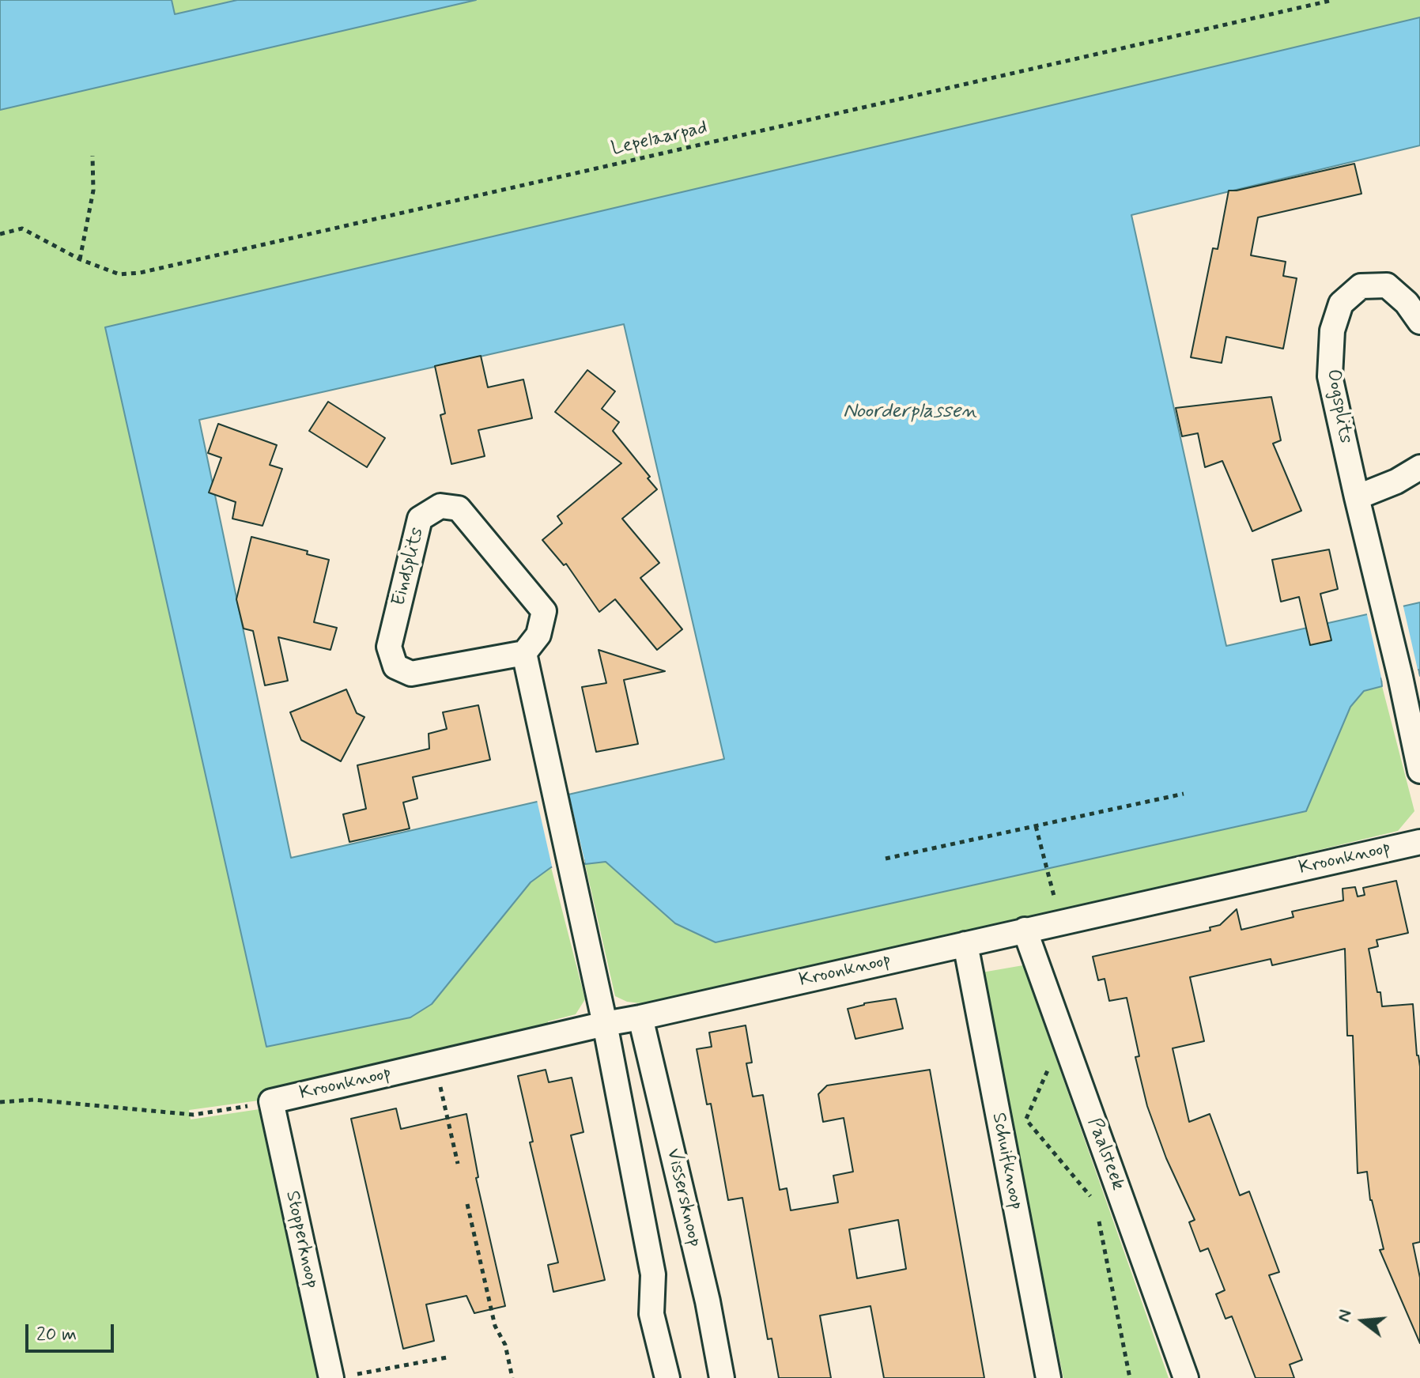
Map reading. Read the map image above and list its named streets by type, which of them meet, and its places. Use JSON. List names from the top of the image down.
{
  "streets": {
    "street": [
      "Oogsplits",
      "Eindsplits",
      "Kroonknoop",
      "Paalsteek",
      "Schuifknoop",
      "Vissersknoop",
      "Stopperknoop"
    ],
    "path": ["Lepelaarpad"]
  },
  "crossings": [
    ["Kroonknoop", "Paalsteek"],
    ["Kroonknoop", "Schuifknoop"],
    ["Kroonknoop", "Vissersknoop"],
    ["Kroonknoop", "Stopperknoop"]
  ],
  "water": ["Noorderplassen"],
  "scale_bar": "20 m",
  "north": "left"
}
